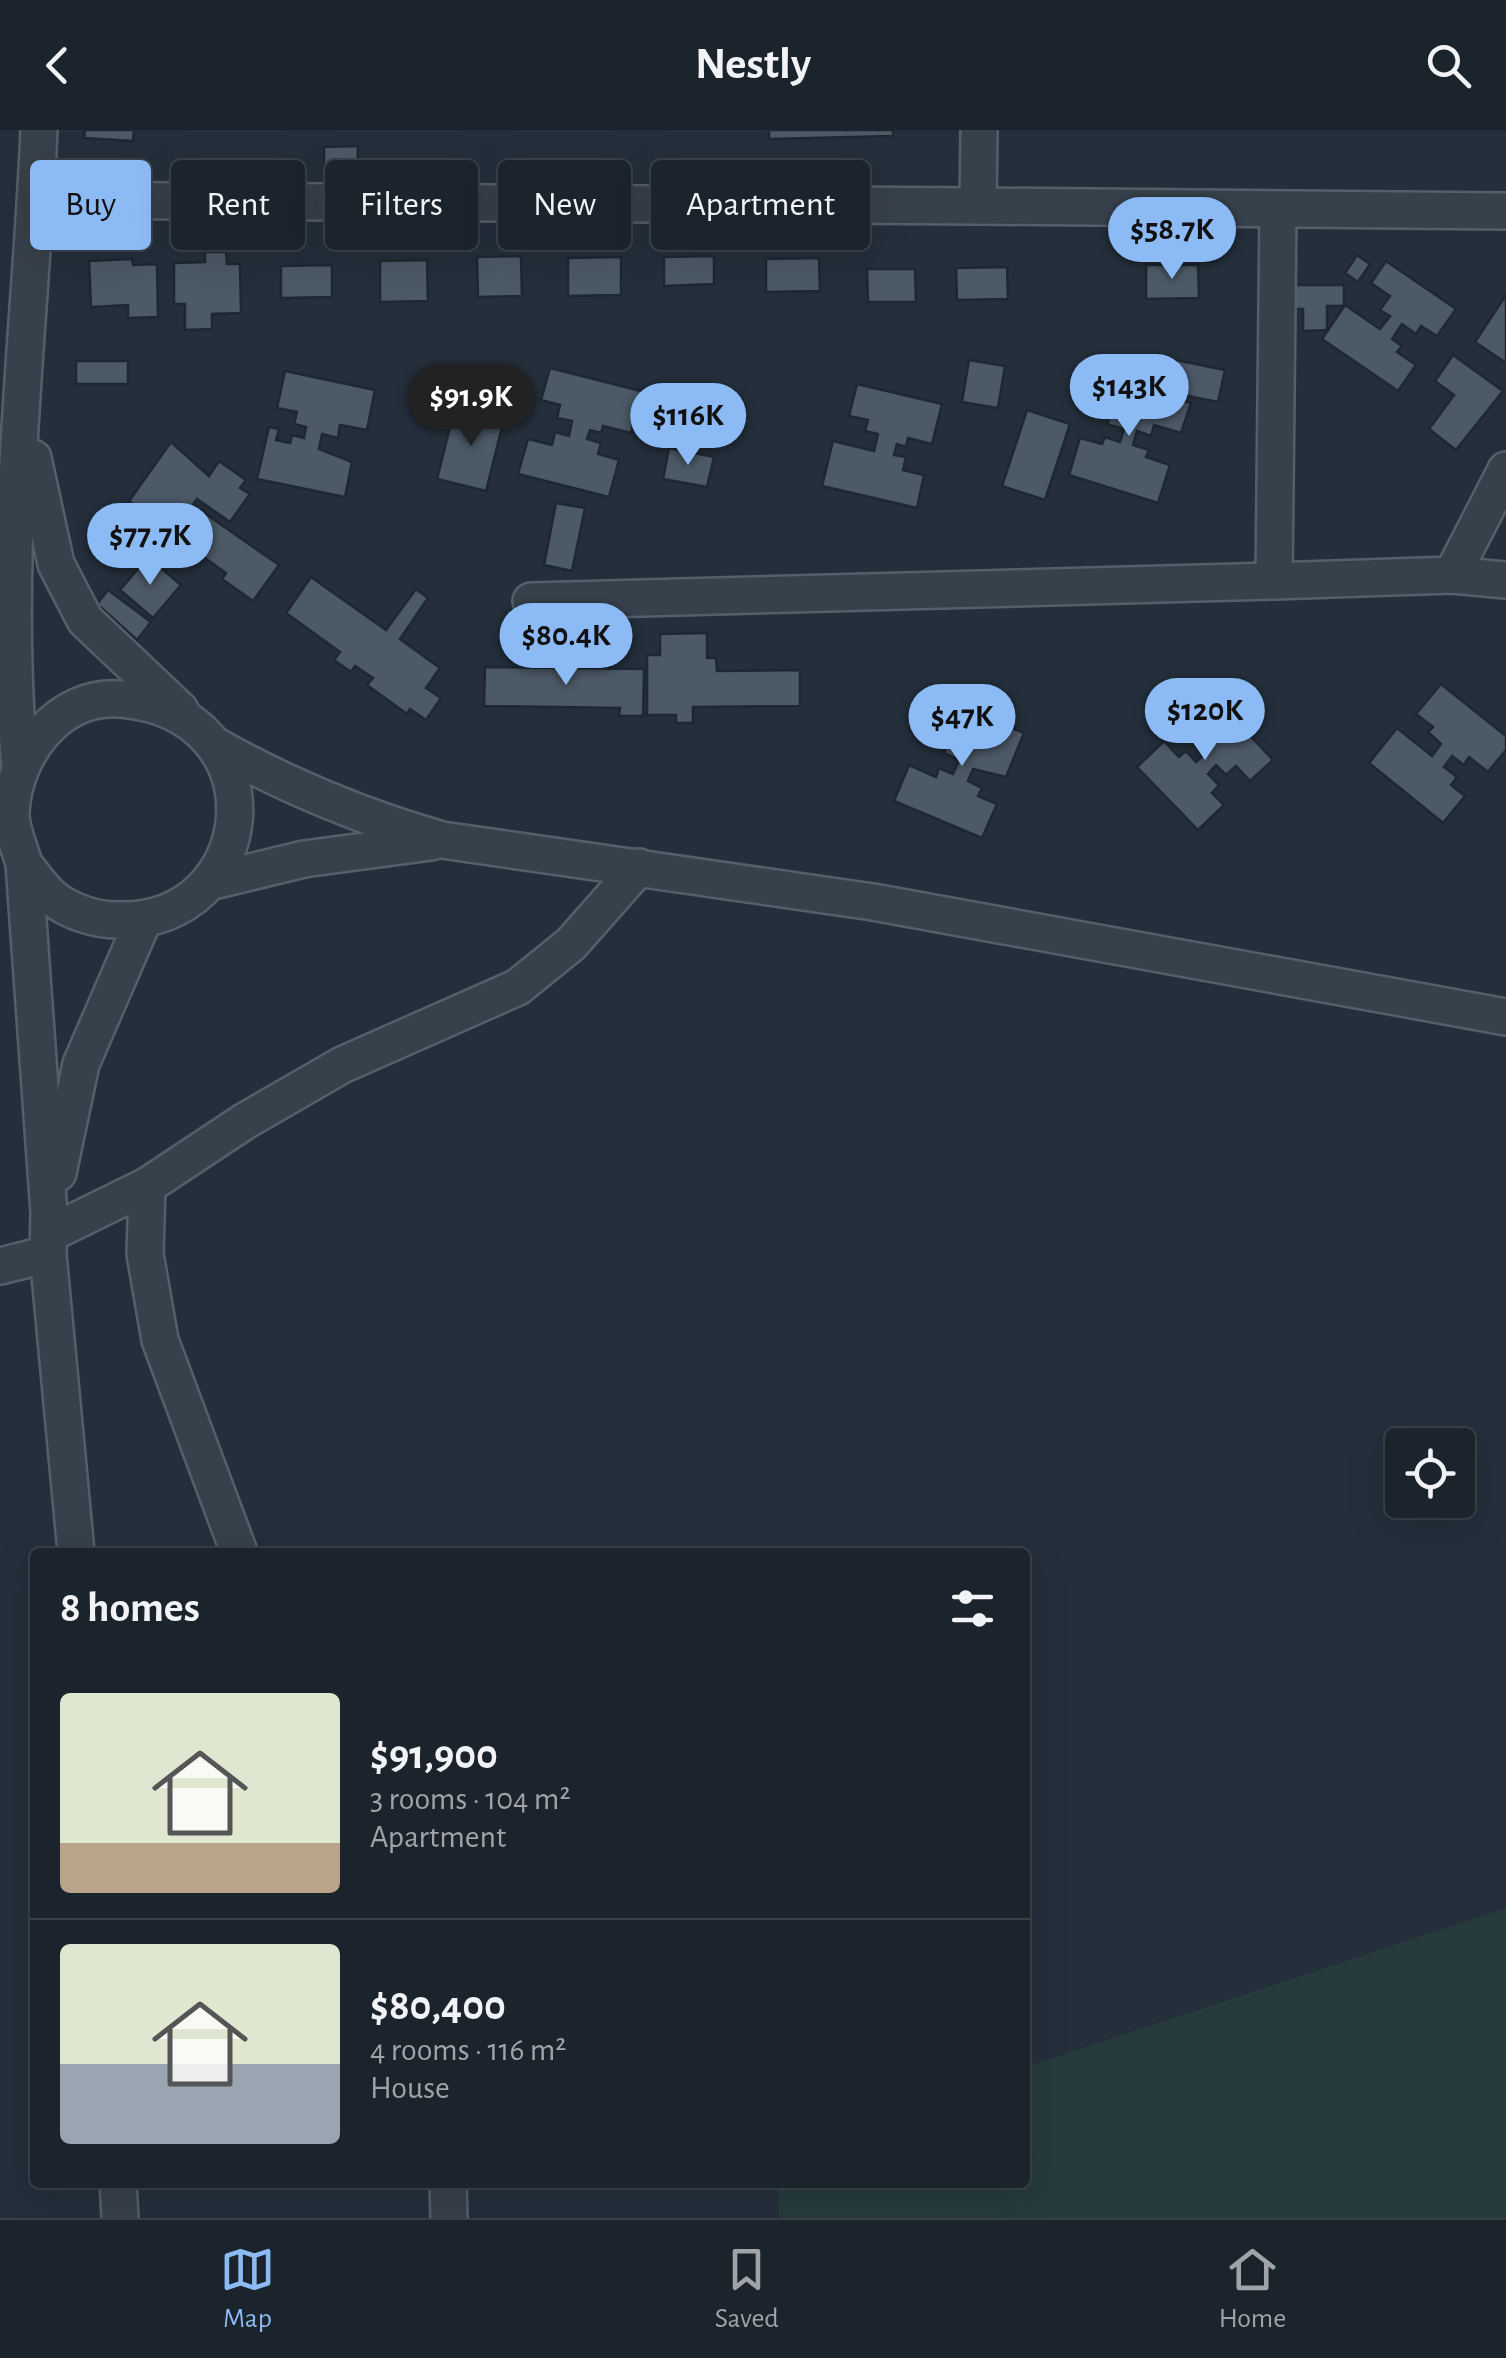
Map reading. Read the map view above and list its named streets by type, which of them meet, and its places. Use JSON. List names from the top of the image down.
{
  "page": {
    "header": "Nestly",
    "chip": [
      "Buy",
      "Rent",
      "Filters",
      "New",
      "Apartment"
    ],
    "price": [
      "$58.7K",
      "$143K",
      "$91.9K",
      "$116K",
      "$77.7K",
      "$80.4K",
      "$120K",
      "$47K"
    ],
    "heading": "8 homes",
    "list": [
      {
        "name": "$91,900",
        "note": "3 rooms · 104 m² · Apartment"
      },
      {
        "name": "$80,400",
        "note": "4 rooms · 116 m² · House"
      }
    ],
    "tabs": ["Map", "Saved", "Home"]
  }
}
